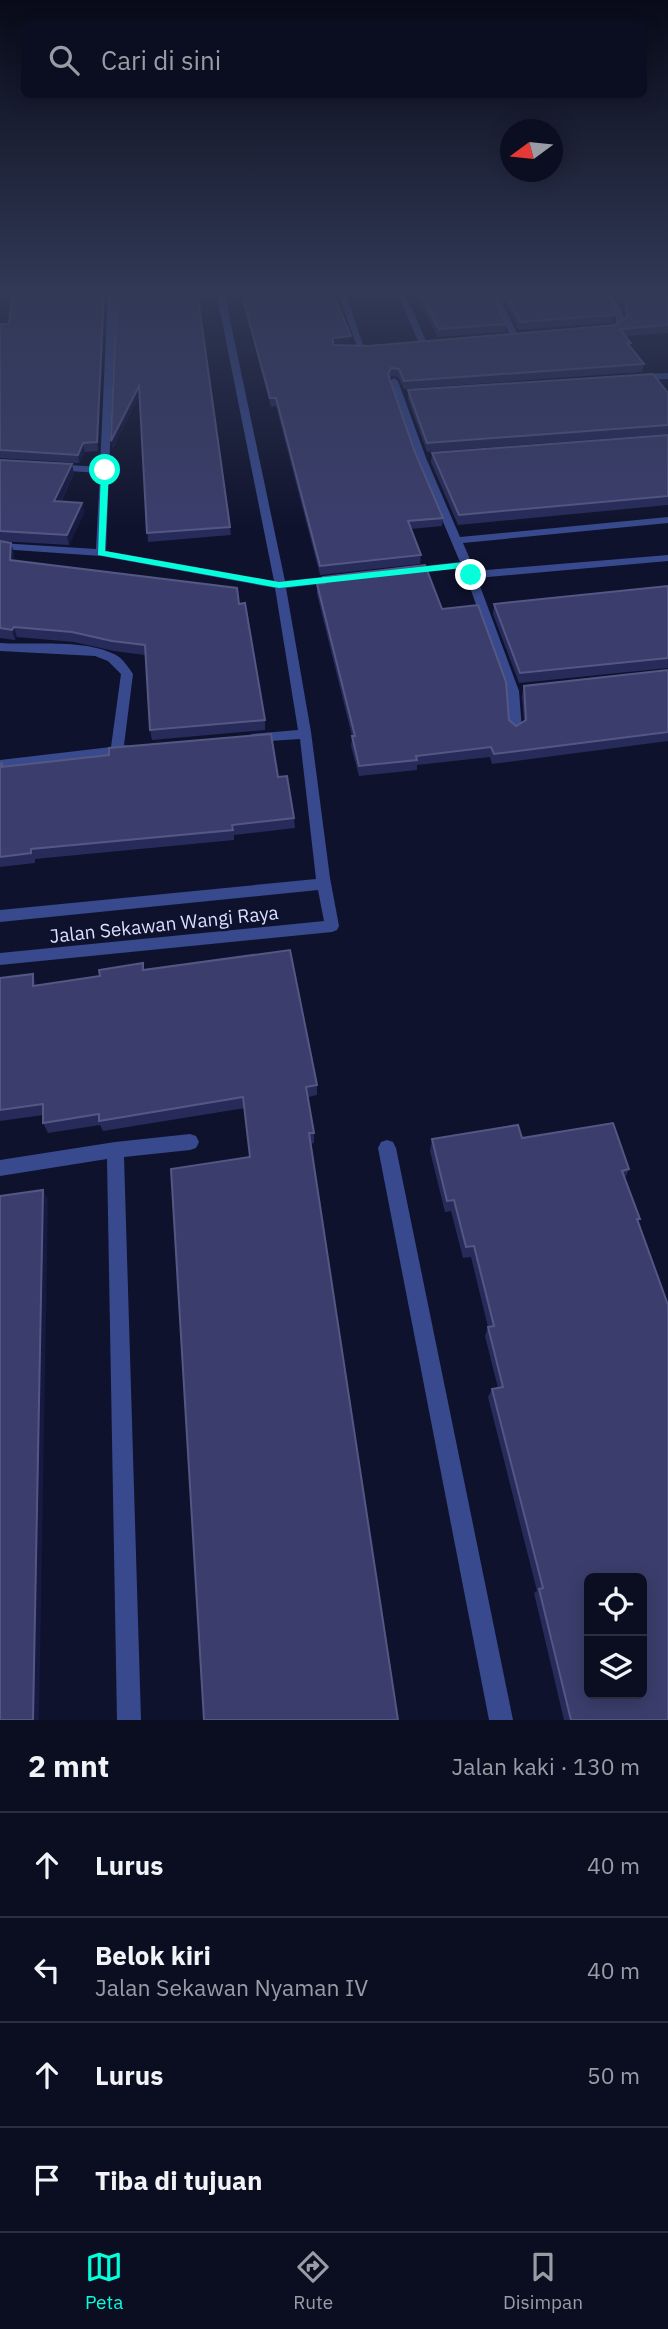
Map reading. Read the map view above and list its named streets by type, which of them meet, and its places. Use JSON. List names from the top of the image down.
{
  "streets": {
    "street": ["Jalan Sekawan Wangi Raya"]
  },
  "north": "left",
  "page": {
    "search": "Cari di sini",
    "heading": ["2 mnt", "Jalan kaki · 130 m"],
    "list": [
      ["Lurus", "40 m"],
      ["Belok kiri", "Jalan Sekawan Nyaman IV", "40 m"],
      ["Lurus", "50 m"],
      "Tiba di tujuan"
    ],
    "nav": ["Peta", "Rute", "Disimpan"]
  }
}
